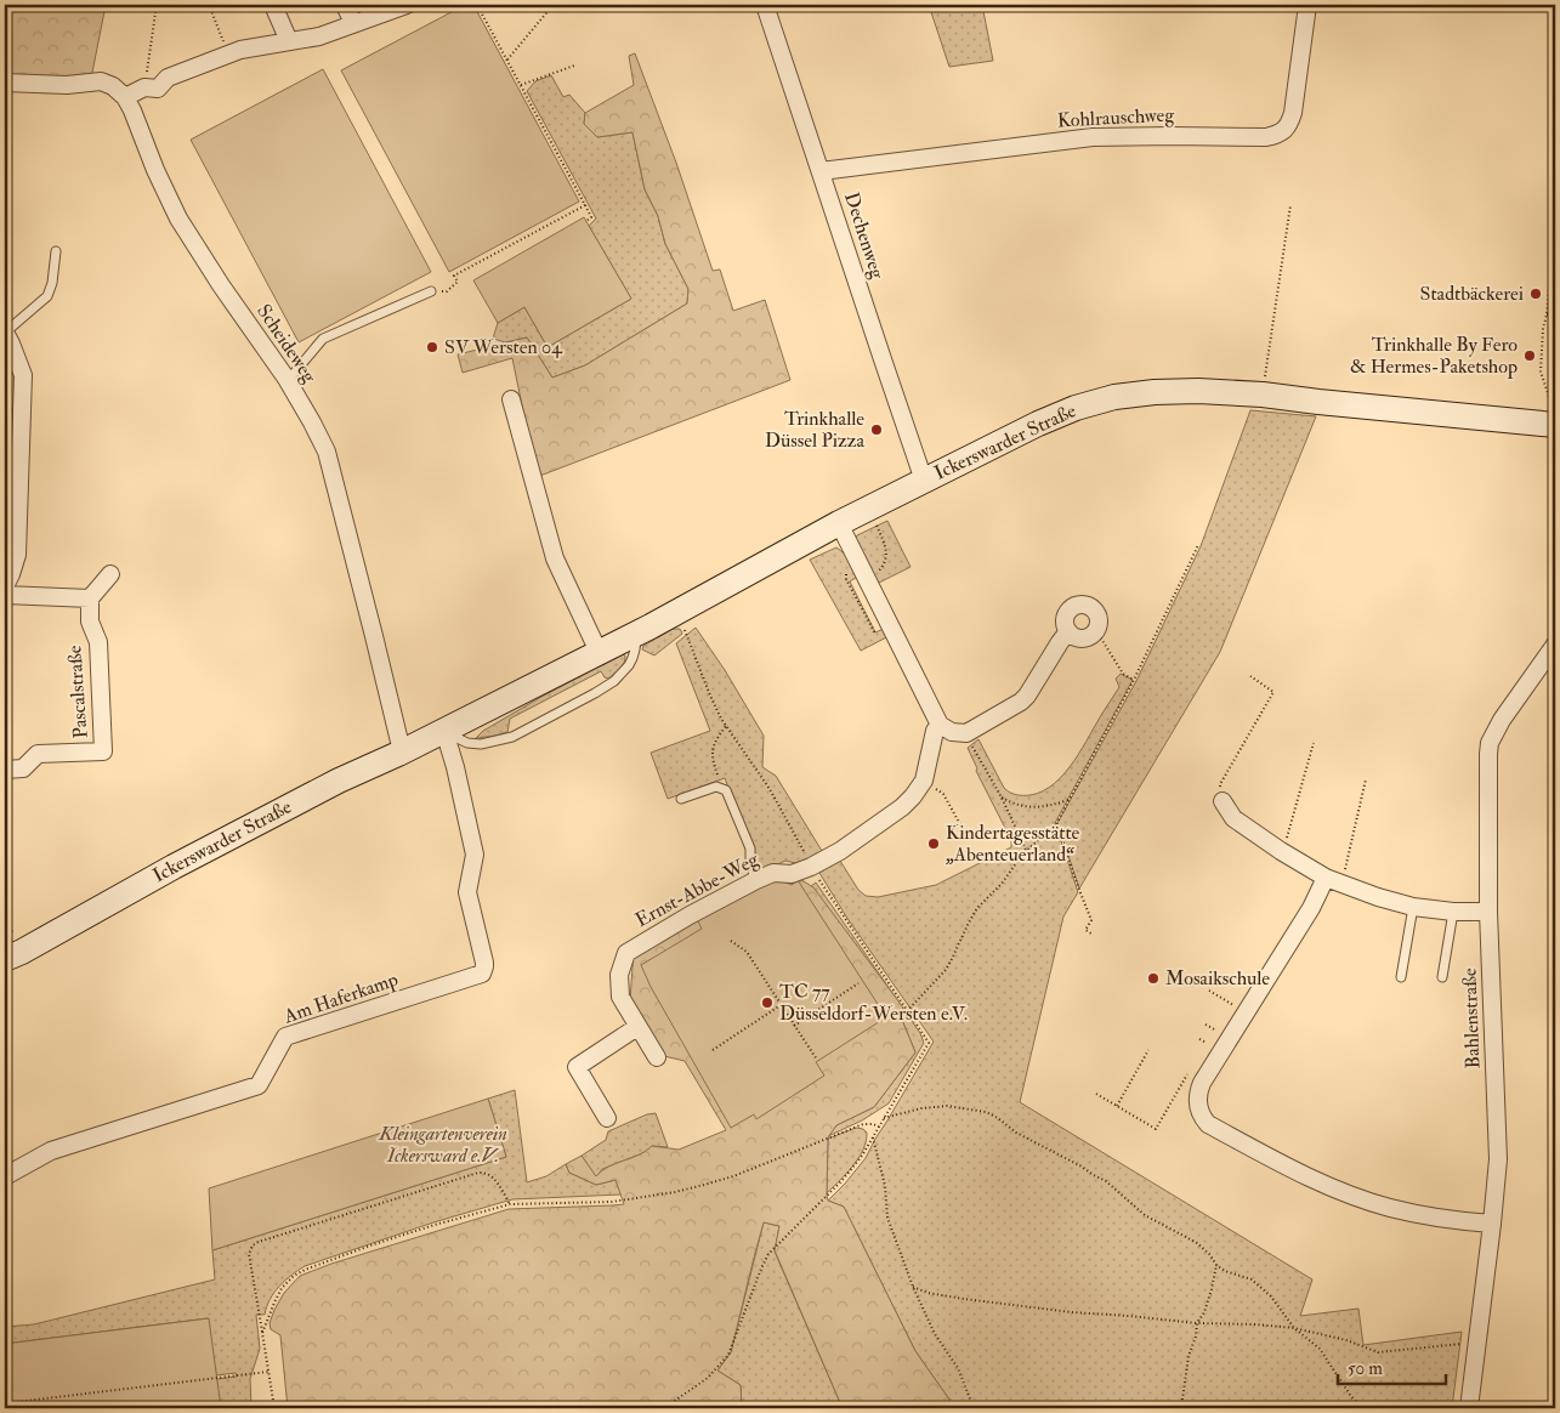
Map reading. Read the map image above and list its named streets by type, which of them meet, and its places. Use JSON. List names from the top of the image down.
{
  "streets": {
    "main road": ["Ickerswarder Straße"],
    "street": [
      "Kohlrauschweg",
      "Dechenweg",
      "Scheideweg",
      "Pascalstraße",
      "Ernst-Abbe-Weg",
      "Am Haferkamp",
      "Bahlenstraße"
    ]
  },
  "crossings": [
    ["Kohlrauschweg", "Dechenweg"],
    ["Dechenweg", "Ickerswarder Straße"],
    ["Scheideweg", "Ickerswarder Straße"],
    ["Ickerswarder Straße", "Am Haferkamp"]
  ],
  "parks": ["Kleingartenverein Ickersward e.V."],
  "places": [
    "Stadtbäckerei",
    "SV Wersten 04",
    "Trinkhalle By Fero & Hermes-Paketshop",
    "Trinkhalle Düssel Pizza",
    "Kindertagesstätte „Abenteuerland“",
    "Mosaikschule",
    "TC 77 Düsseldorf-Wersten e.V."
  ],
  "scale_bar": "50 m"
}
